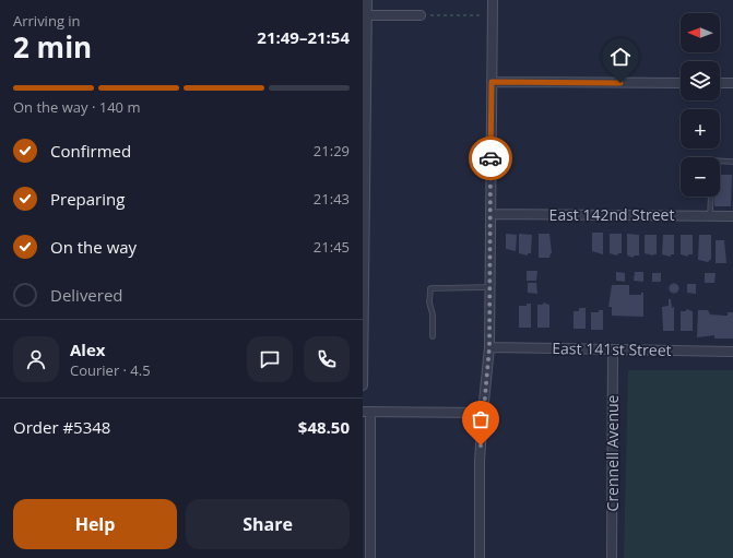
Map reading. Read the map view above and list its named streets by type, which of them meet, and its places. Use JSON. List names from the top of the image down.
{
  "streets": {
    "street": ["East 142nd Street", "East 141st Street", "Crennell Avenue"]
  },
  "crossings": [
    ["East 141st Street", "Crennell Avenue"]
  ],
  "north": "left",
  "page": {
    "heading": ["2 min", "Arriving in", "21:49–21:54"],
    "panel": [
      "Alex",
      "Courier · 4.5",
      "Order #5348",
      "$48.50"
    ],
    "map_buttons": ["+", "−"],
    "bar": "On the way · 140 m",
    "list": [
      ["Confirmed", "21:29"],
      ["Preparing", "21:43"],
      ["On the way", "21:45"],
      "Delivered"
    ],
    "buttons": ["Help", "Share"]
  }
}
